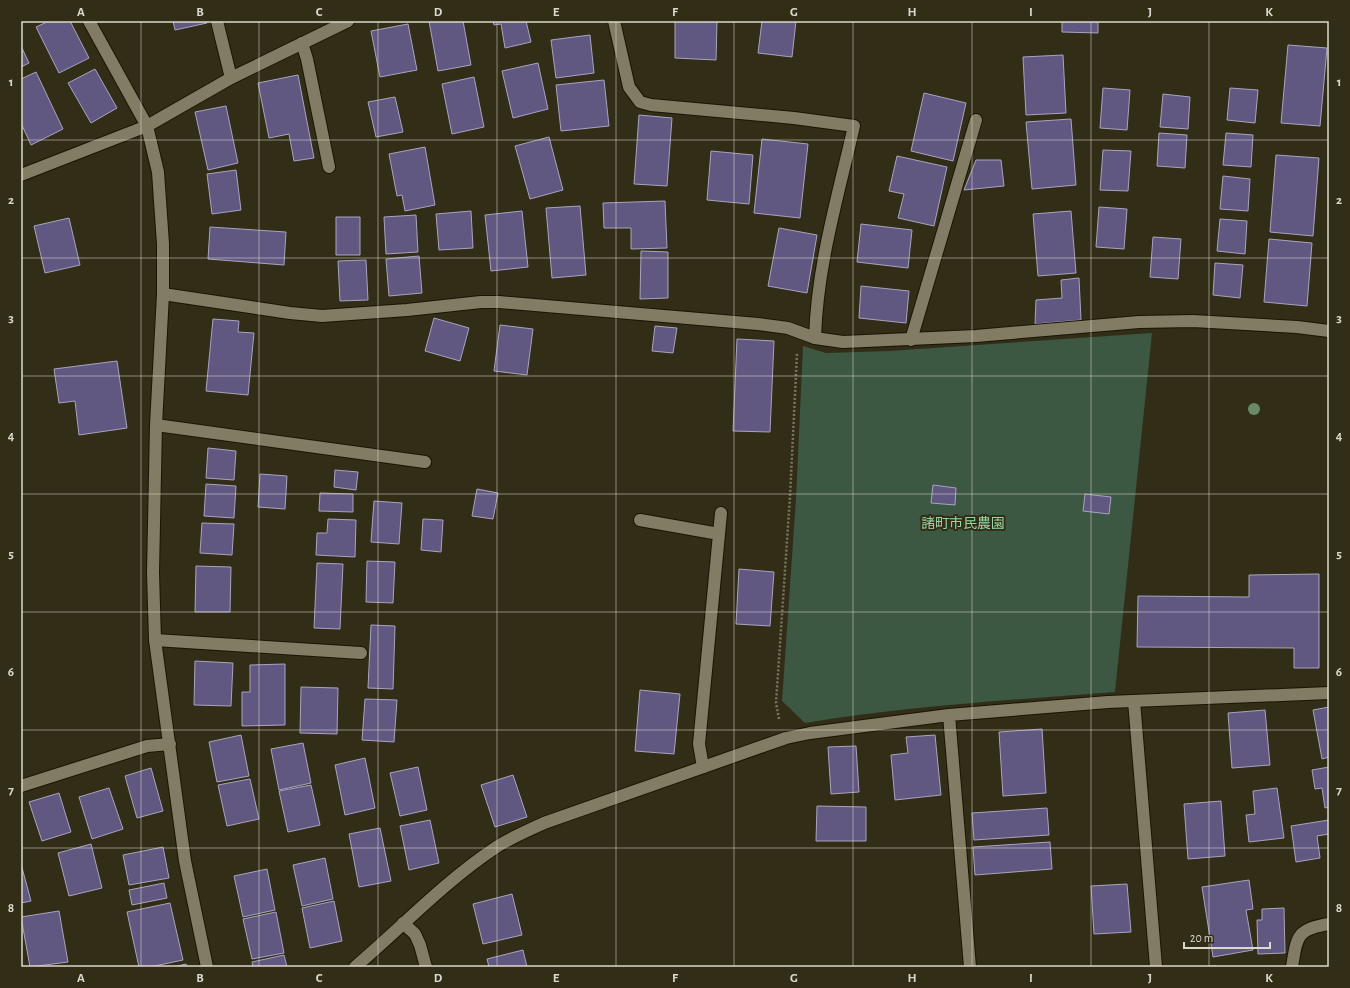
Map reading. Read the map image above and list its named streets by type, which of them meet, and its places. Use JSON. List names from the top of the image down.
{
  "parks": ["諸町市民農園"],
  "scale_bar": "20 m",
  "grid": {
    "columns": [
      "A",
      "B",
      "C",
      "D",
      "E",
      "F",
      "G",
      "H",
      "I",
      "J",
      "K"
    ],
    "rows": [
      "1",
      "2",
      "3",
      "4",
      "5",
      "6",
      "7",
      "8"
    ]
  }
}
